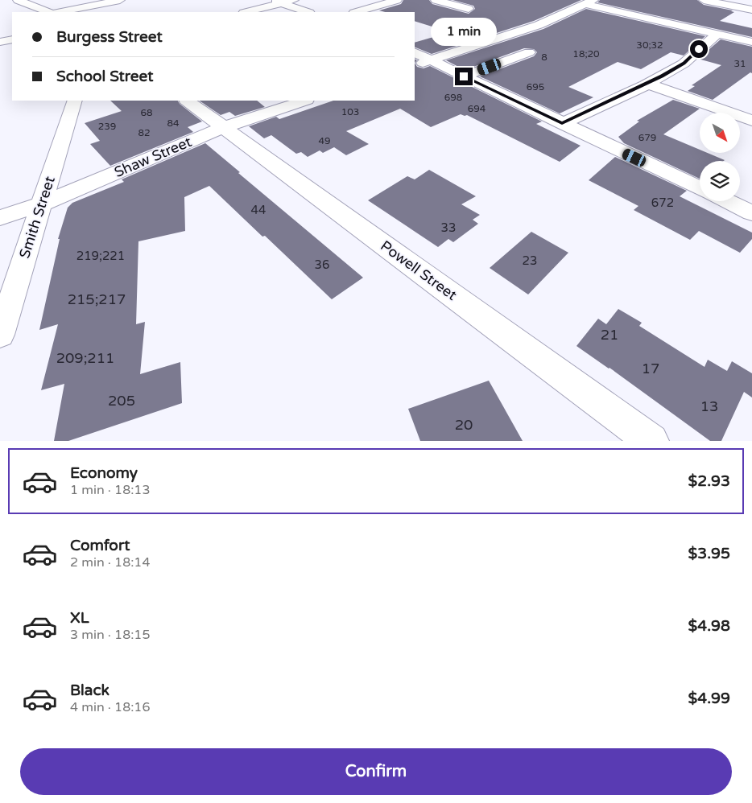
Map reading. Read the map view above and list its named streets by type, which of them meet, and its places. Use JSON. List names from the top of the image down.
{
  "streets": {
    "street": ["Shaw Street", "Smith Street", "Powell Street"]
  },
  "crossings": [
    ["Shaw Street", "Smith Street"],
    ["Shaw Street", "Powell Street"]
  ],
  "house_numbers": [
    "30;32",
    "18;20",
    "8",
    "31",
    "695",
    "698",
    "694",
    "103",
    "68",
    "84",
    "239",
    "82",
    "679",
    "49",
    "672",
    "44",
    "33",
    "219;221",
    "23",
    "36",
    "215;217",
    "21",
    "209;211",
    "17",
    "205",
    "13",
    "20"
  ],
  "north": "bottom right",
  "page": {
    "banner": ["Burgess Street", "School Street"],
    "bubble": "1 min",
    "list": [
      {
        "name": "Economy",
        "note": "1 min · 18:13",
        "value": "$2.93"
      },
      {
        "name": "Comfort",
        "note": "2 min · 18:14",
        "value": "$3.95"
      },
      {
        "name": "XL",
        "note": "3 min · 18:15",
        "value": "$4.98"
      },
      {
        "name": "Black",
        "note": "4 min · 18:16",
        "value": "$4.99"
      }
    ],
    "buttons": "Confirm"
  }
}
